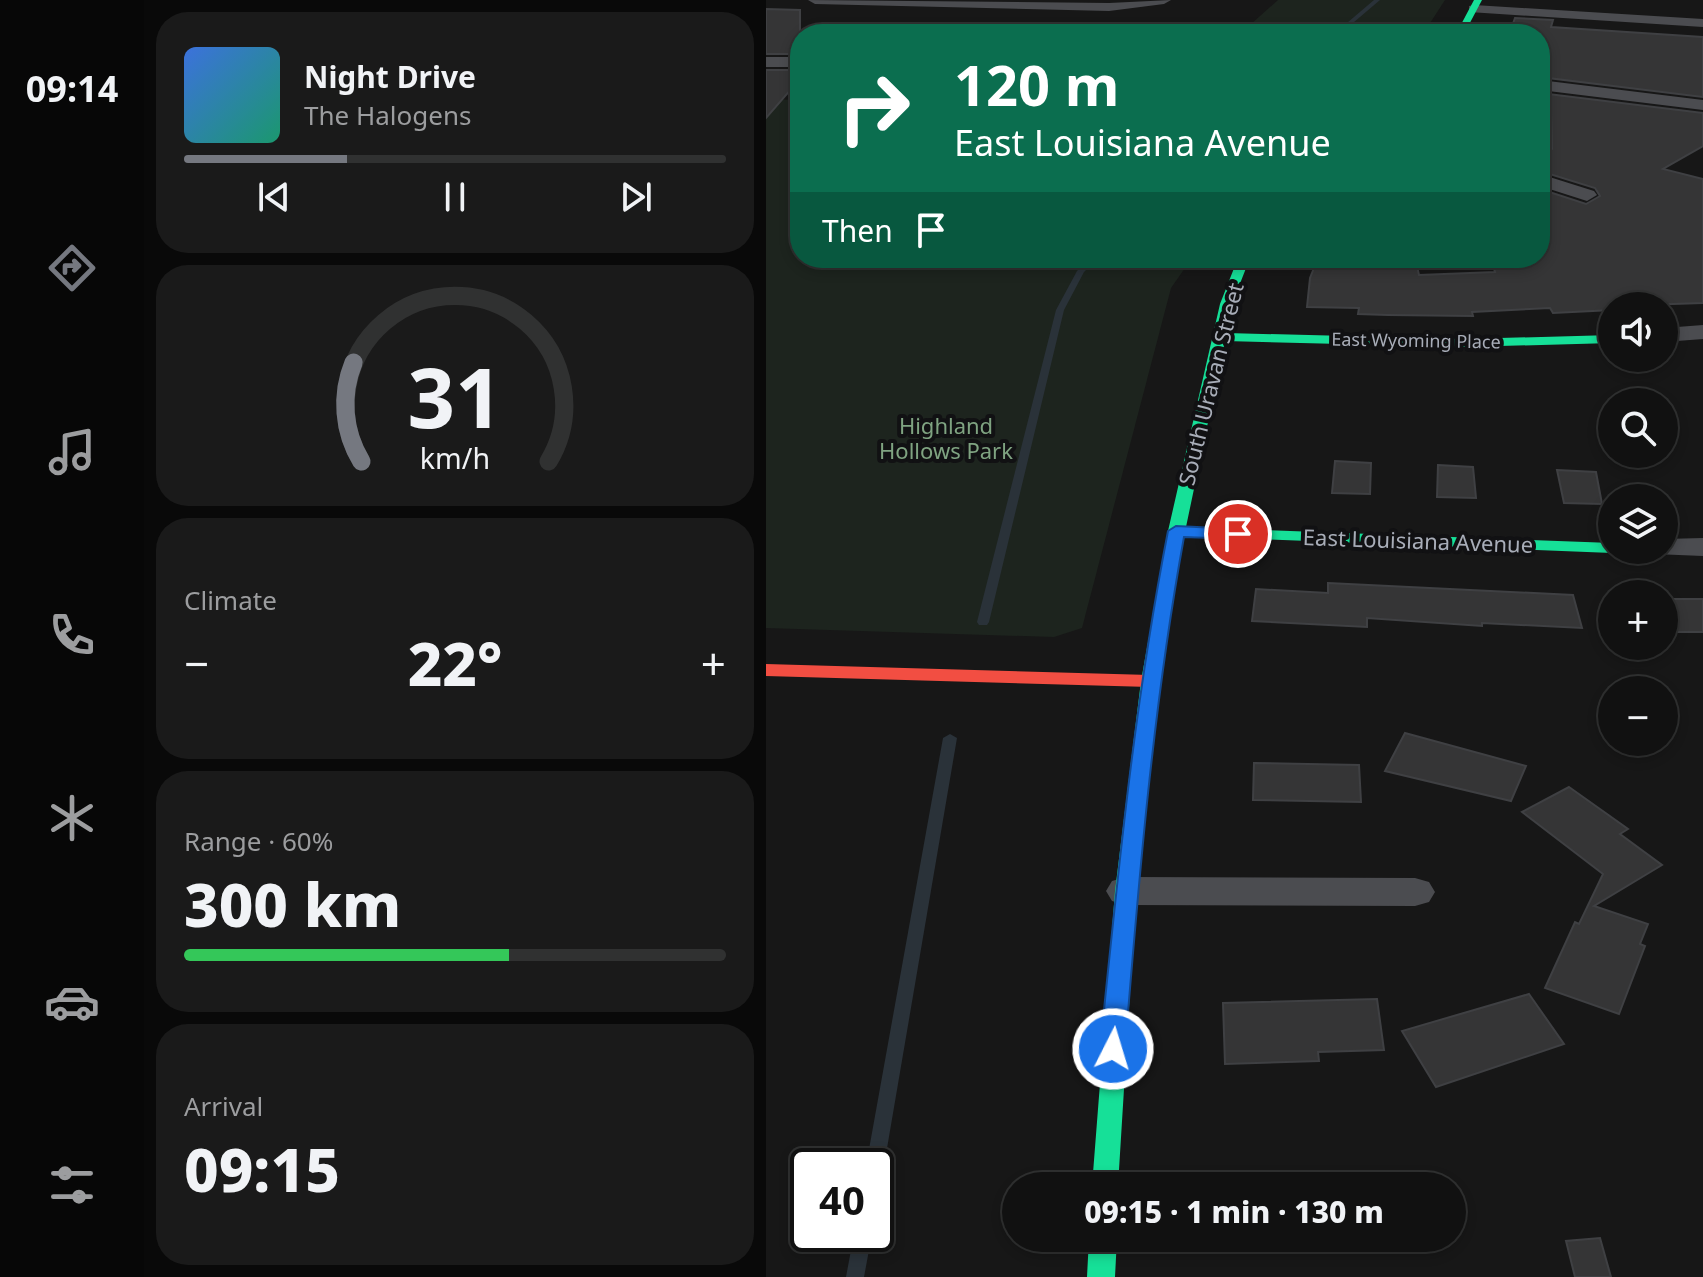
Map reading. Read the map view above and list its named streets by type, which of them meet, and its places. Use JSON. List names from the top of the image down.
{
  "streets": {
    "street": ["East Wyoming Place", "South Uravan Street", "East Louisiana Avenue"]
  },
  "crossings": [
    ["East Wyoming Place", "South Uravan Street"],
    ["South Uravan Street", "East Louisiana Avenue"]
  ],
  "parks": ["Highland Hollows Park"],
  "page": {
    "tabs": "09:14",
    "turn": ["120 m", "East Louisiana Avenue"],
    "song": ["Night Drive", "The Halogens"],
    "then": "Then",
    "map_buttons": ["+", "−"],
    "tile": [
      "Climate",
      ["Range · 60%", "300 km"],
      ["Arrival", "09:15"]
    ],
    "heat": ["−", "22°", "+"],
    "limit": "40",
    "trip": "09:15 · 1 min · 130 m",
    "gauge": ["31", "km/h"]
  }
}
